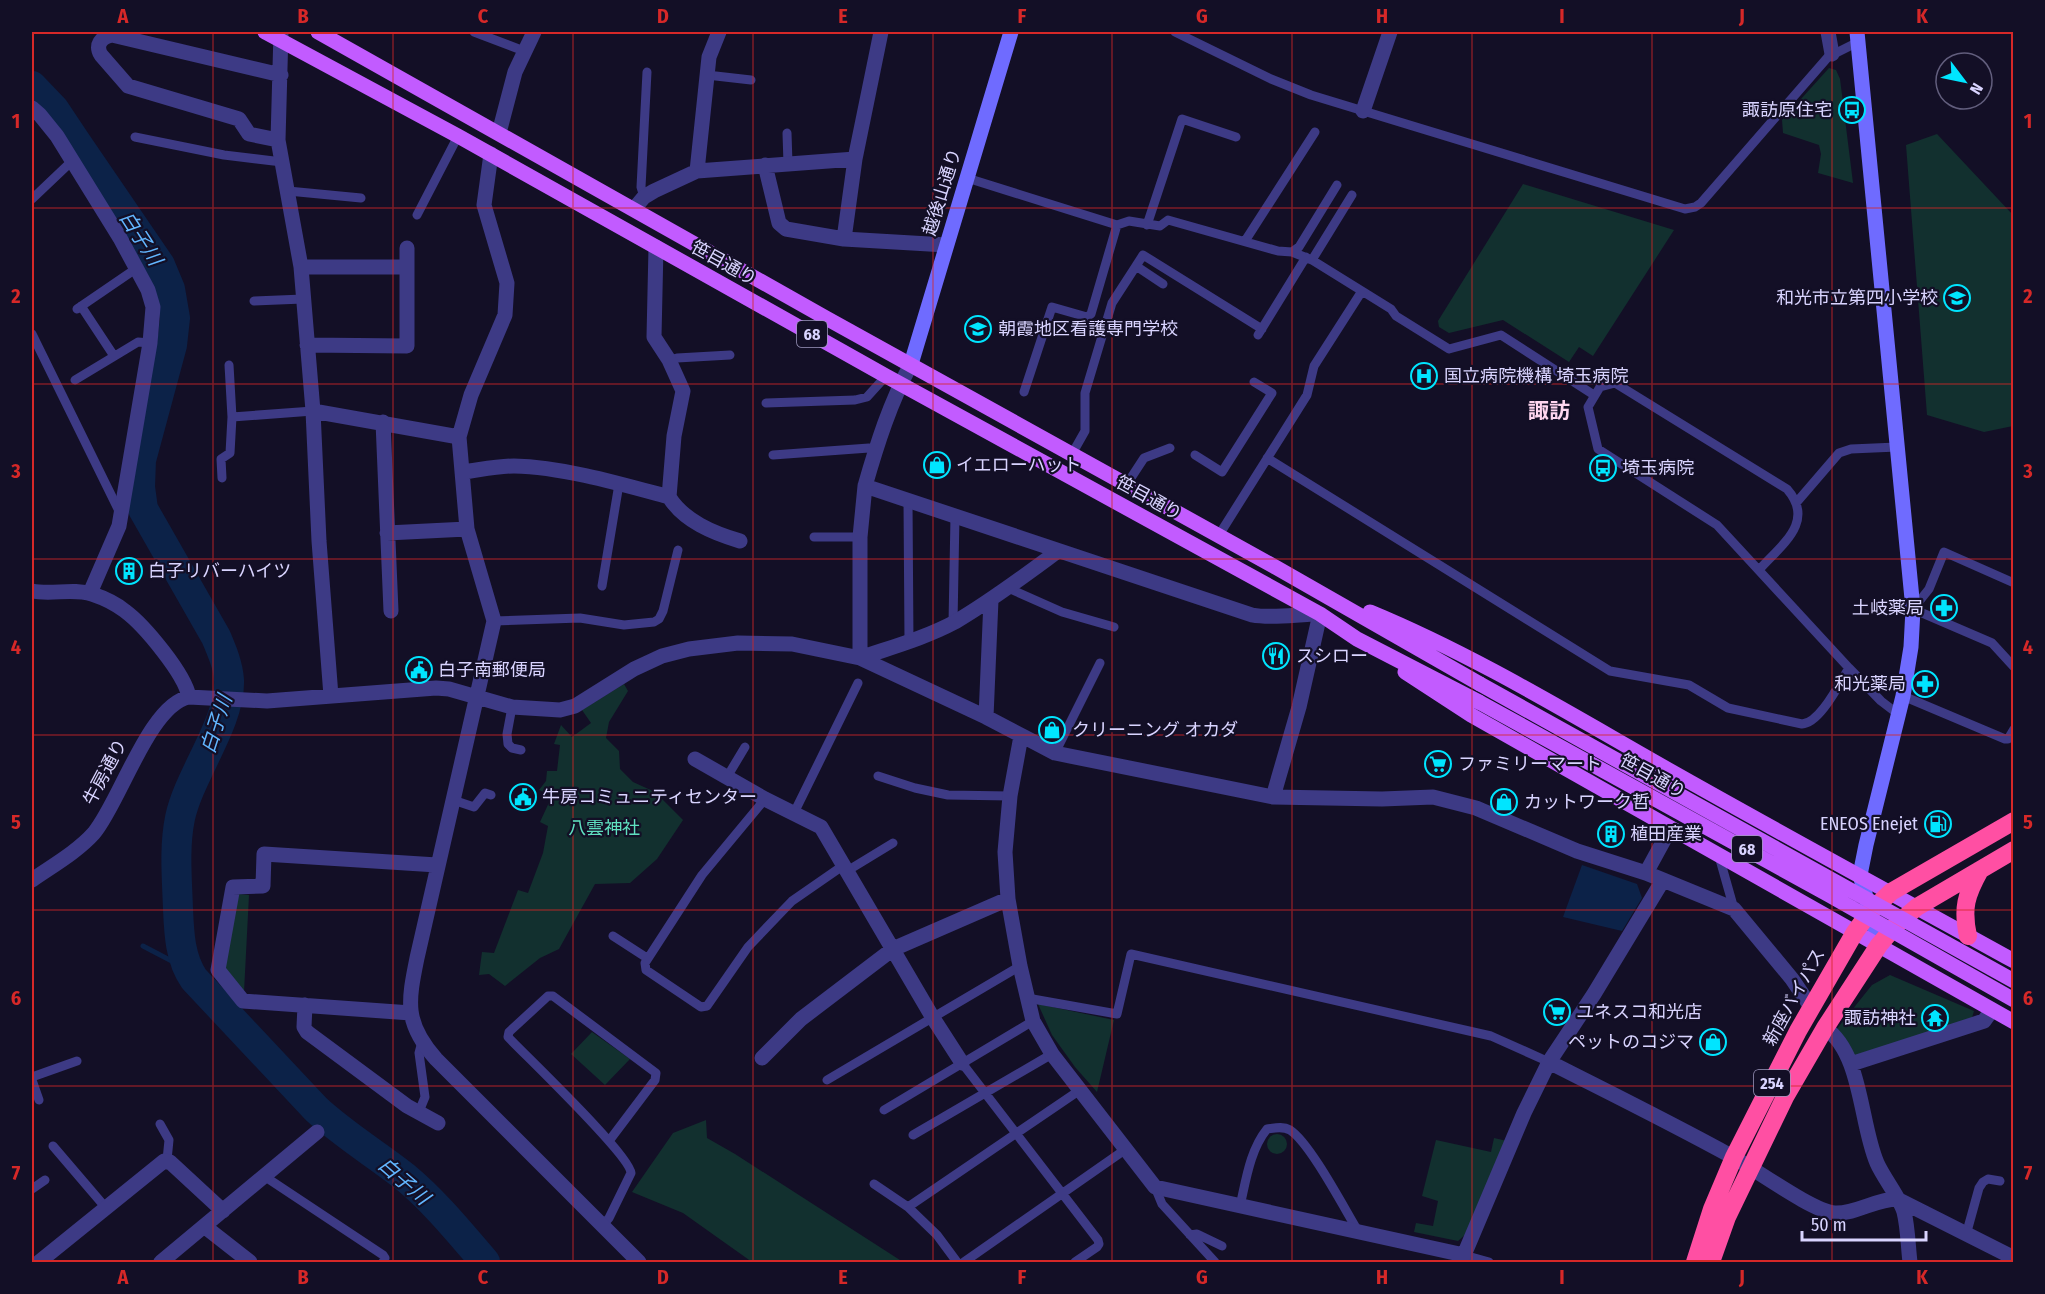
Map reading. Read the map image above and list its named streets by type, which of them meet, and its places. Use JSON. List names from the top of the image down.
{
  "streets": {
    "highway": ["新座バイパス", "254"],
    "main road": ["笹目通り", "68"],
    "street": ["越後山通り", "牛房通り"]
  },
  "crossings": [
    ["越後山通り", "笹目通り"]
  ],
  "districts": ["諏訪"],
  "water": ["白子川"],
  "parks": ["八雲神社"],
  "places": {
    "bus stop": ["諏訪原住宅", "埼玉病院"],
    "school or university": ["和光市立第四小学校", "朝霞地区看護専門学校"],
    "hospital": ["国立病院機構 埼玉病院"],
    "shop": [
      "イエローハット",
      "クリーニング オカダ",
      "カットワーク哲",
      "ペットのコジマ"
    ],
    "building": ["白子リバーハイツ", "植田産業"],
    "pharmacy": ["土岐薬局", "和光薬局"],
    "restaurant": ["スシロー"],
    "public building": ["白子南郵便局", "牛房コミュニティセンター"],
    "supermarket": ["ファミリーマート", "ユネスコ和光店"],
    "fuel station": ["ENEOS Enejet"],
    "temple": ["諏訪神社"]
  },
  "scale_bar": "50 m",
  "north": "bottom right",
  "grid": {
    "columns": [
      "A",
      "B",
      "C",
      "D",
      "E",
      "F",
      "G",
      "H",
      "I",
      "J",
      "K"
    ],
    "rows": [
      "1",
      "2",
      "3",
      "4",
      "5",
      "6",
      "7"
    ]
  }
}
